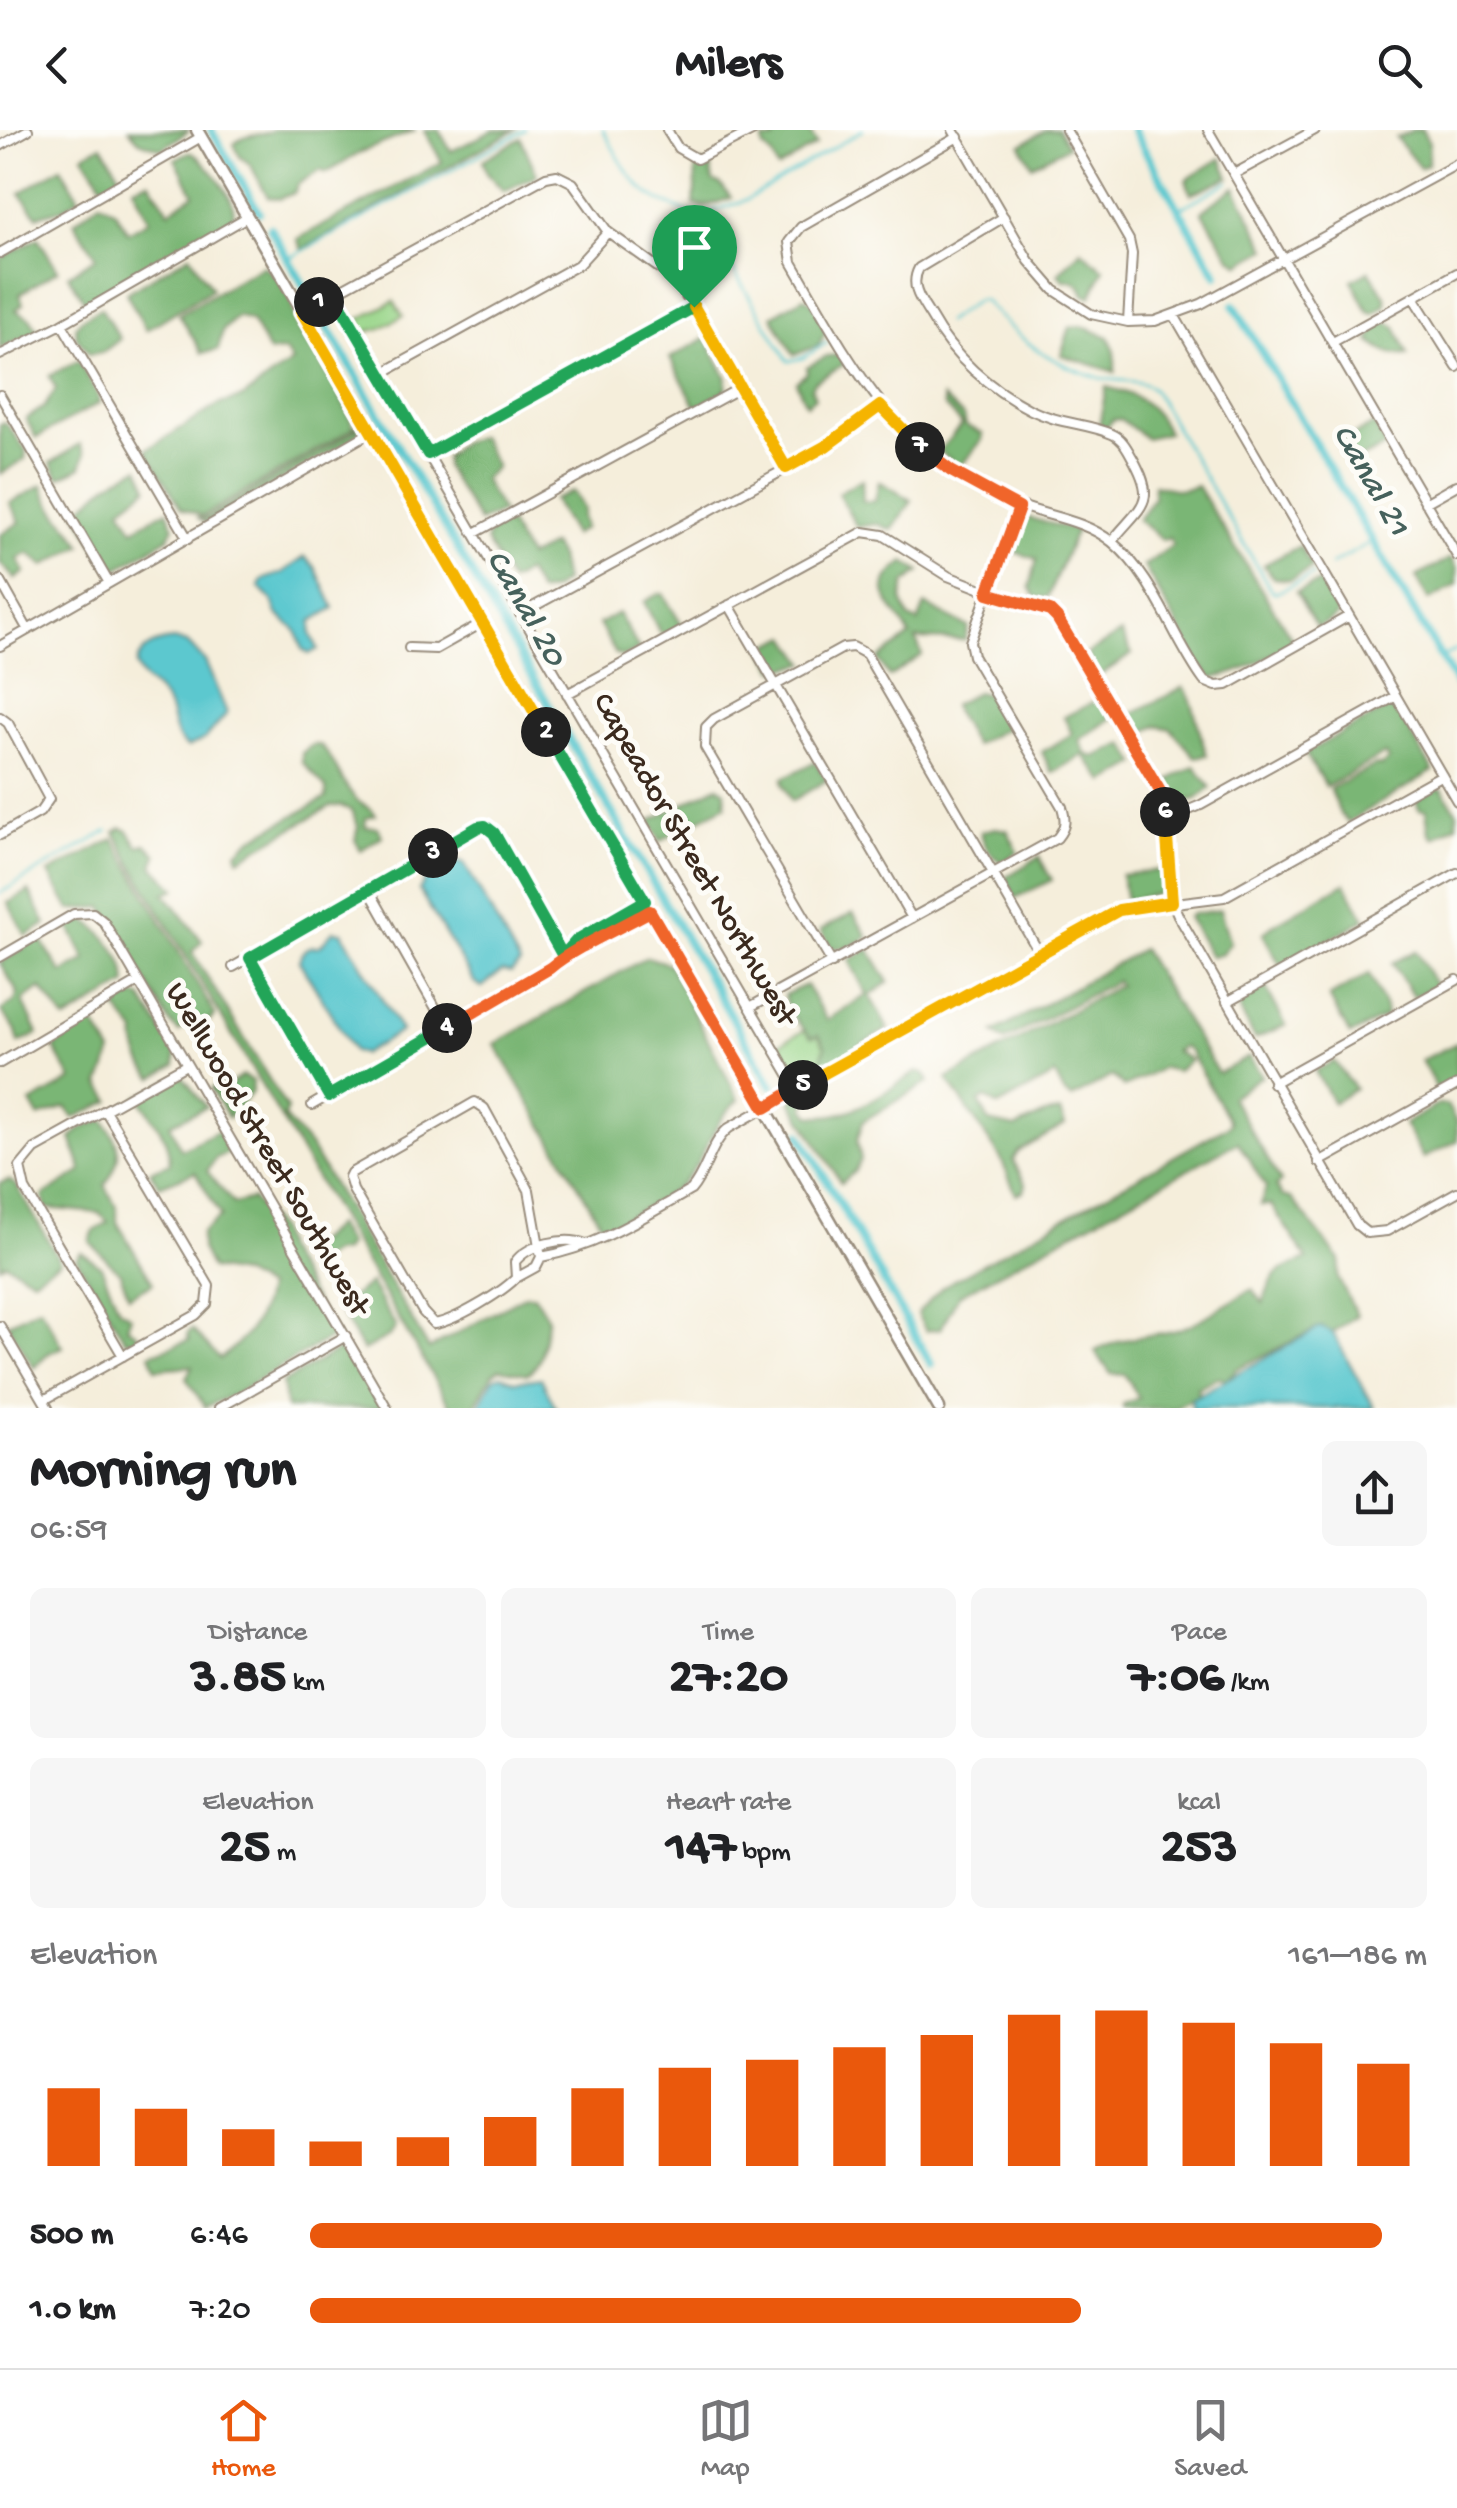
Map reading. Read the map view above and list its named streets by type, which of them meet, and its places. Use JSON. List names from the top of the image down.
{
  "streets": {
    "street": ["Capeador Street Northwest", "Wellwood Street Southwest"]
  },
  "water": ["Canal 21", "Canal 20"],
  "page": {
    "header": "Milers",
    "pins": [
      "1",
      "7",
      "2",
      "6",
      "3",
      "4",
      "5"
    ],
    "heading": ["Morning run", "06:59"],
    "stats": [
      ["Distance", "3.85 km"],
      ["Time", "27:20"],
      ["Pace", "7:06 /km"],
      ["Elevation", "25 m"],
      ["Heart rate", "147 bpm"],
      ["kcal", "253"]
    ],
    "chart": ["Elevation", "161–186 m"],
    "list": [
      {
        "name": "500 m",
        "note": "6:46"
      },
      {
        "name": "1.0 km",
        "note": "7:20"
      }
    ],
    "tabs": ["Home", "Map", "Saved"]
  }
}
